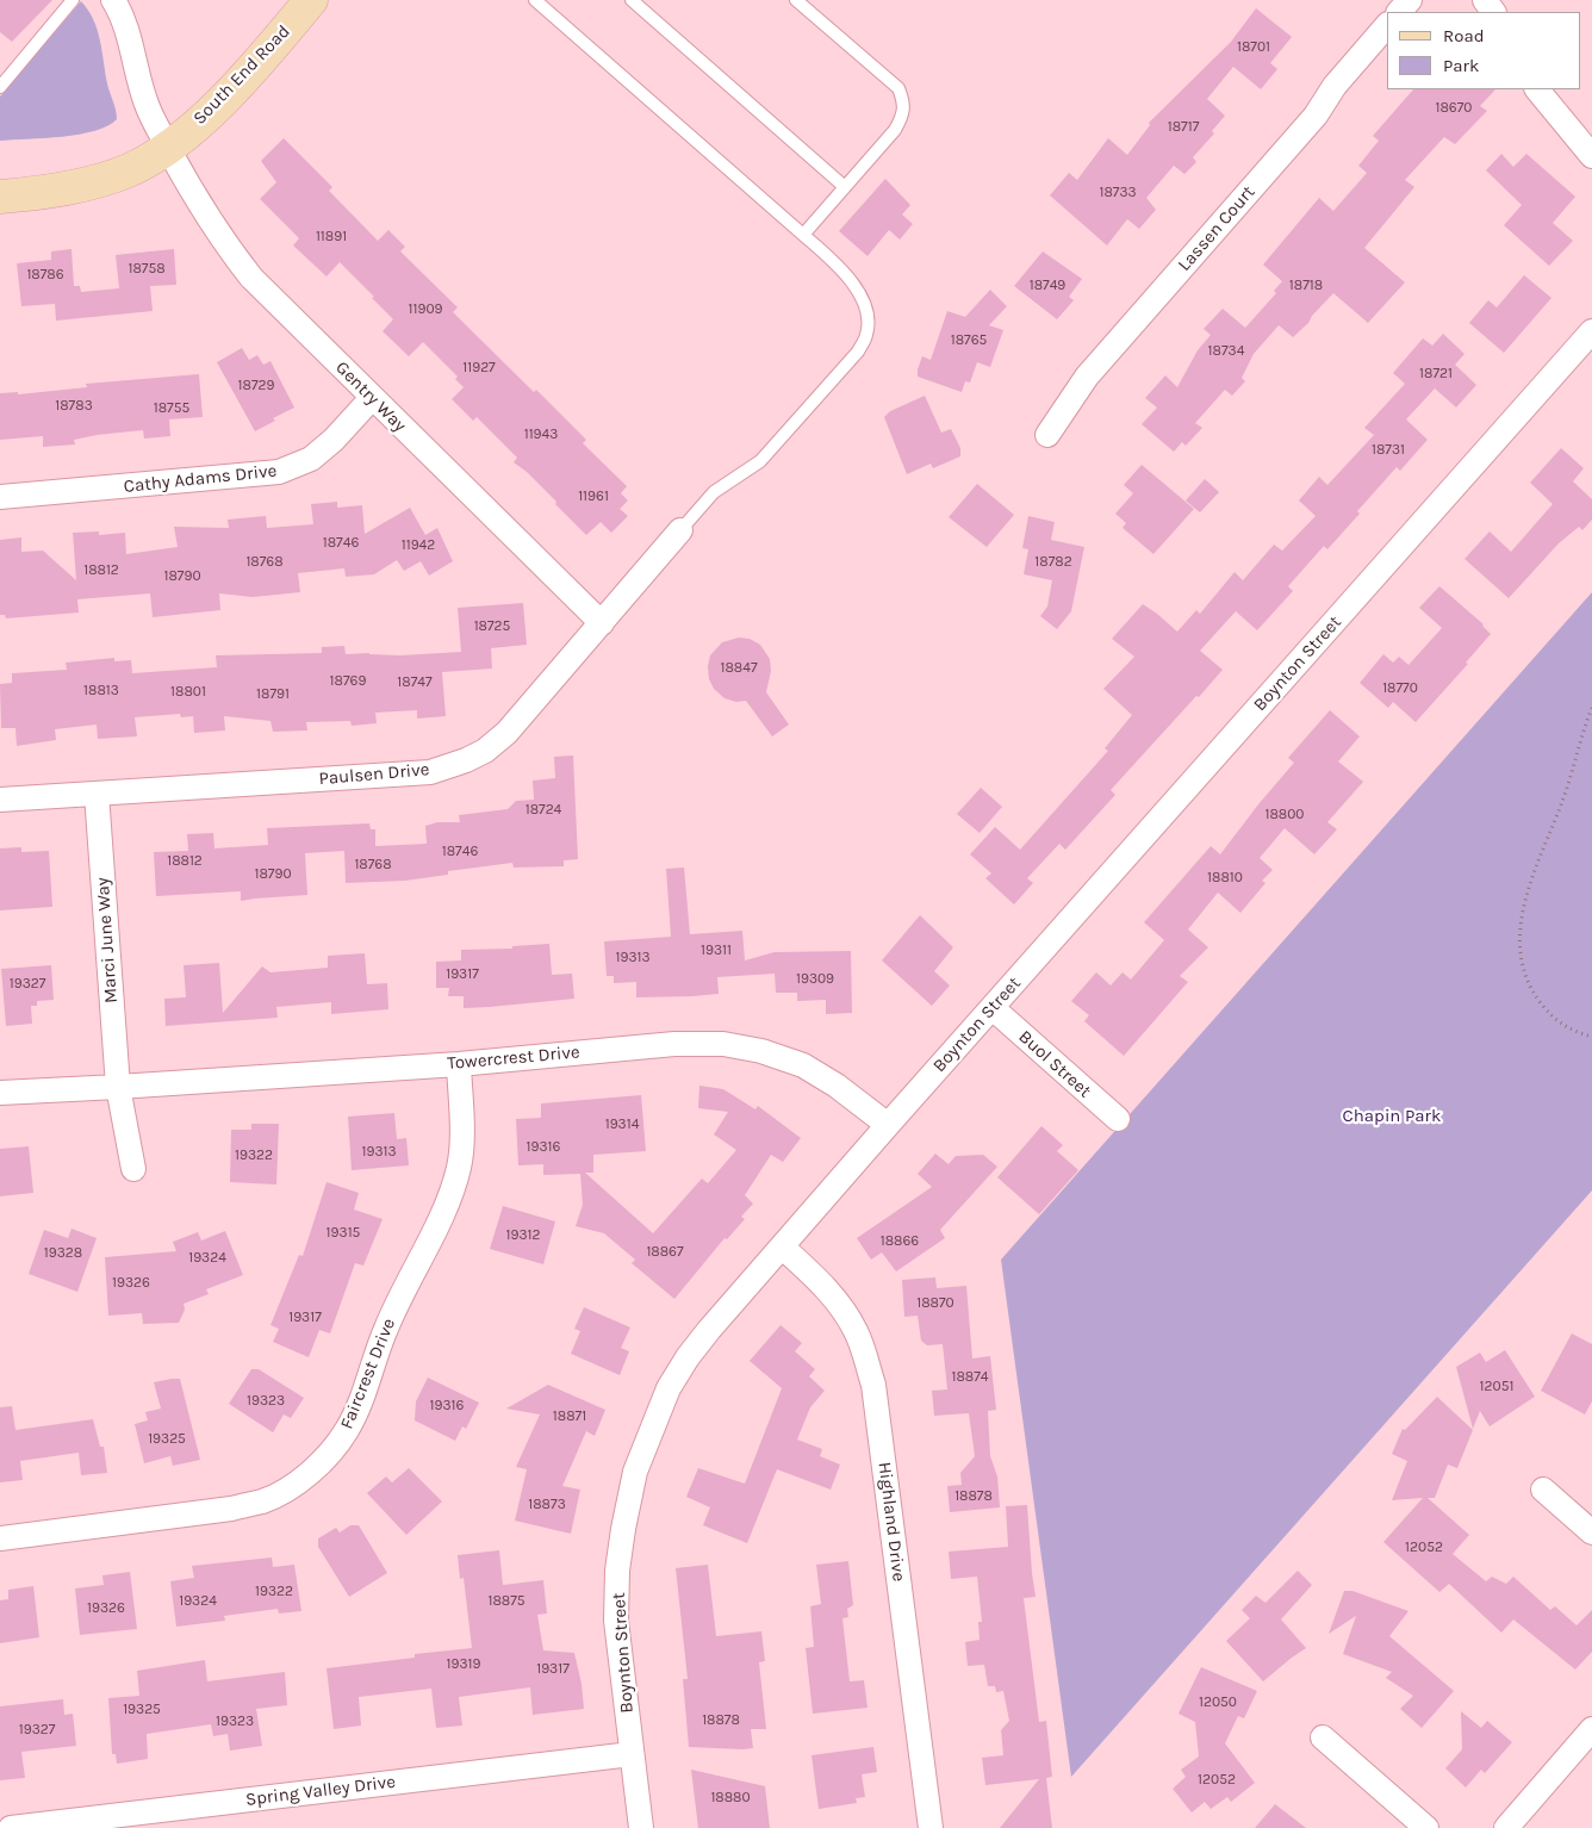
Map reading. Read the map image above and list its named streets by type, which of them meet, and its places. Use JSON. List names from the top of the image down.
{
  "streets": {
    "main road": ["South End Road"],
    "street": [
      "Lassen Court",
      "Gentry Way",
      "Cathy Adams Drive",
      "Boynton Street",
      "Paulsen Drive",
      "Marci June Way",
      "Towercrest Drive",
      "Buol Street",
      "Faircrest Drive",
      "Highland Drive",
      "Spring Valley Drive"
    ]
  },
  "crossings": [
    ["South End Road", "Gentry Way"],
    ["Gentry Way", "Cathy Adams Drive"],
    ["Gentry Way", "Paulsen Drive"],
    ["Boynton Street", "Towercrest Drive"],
    ["Boynton Street", "Buol Street"],
    ["Boynton Street", "Highland Drive"],
    ["Boynton Street", "Spring Valley Drive"],
    ["Paulsen Drive", "Marci June Way"],
    ["Marci June Way", "Towercrest Drive"],
    ["Towercrest Drive", "Faircrest Drive"]
  ],
  "parks": ["Chapin Park"],
  "house_numbers": [
    "18701",
    "18670",
    "18717",
    "18733",
    "11891",
    "18758",
    "18786",
    "18749",
    "18718",
    "11909",
    "18765",
    "18734",
    "11927",
    "18721",
    "18729",
    "18783",
    "18755",
    "11943",
    "18731",
    "11961",
    "18746",
    "11942",
    "18768",
    "18782",
    "18812",
    "18790",
    "18725",
    "18847",
    "18769",
    "18747",
    "18770",
    "18813",
    "18801",
    "18791",
    "18724",
    "18800",
    "18746",
    "18812",
    "18768",
    "18790",
    "18810",
    "19311",
    "19313",
    "19317",
    "19309",
    "19327",
    "19314",
    "19316",
    "19313",
    "19322",
    "19315",
    "19312",
    "18866",
    "18867",
    "19328",
    "19324",
    "19326",
    "18870",
    "19317",
    "18874",
    "12051",
    "19323",
    "19316",
    "18871",
    "19325",
    "18878",
    "18873",
    "12052",
    "19322",
    "19324",
    "18875",
    "19326",
    "19319",
    "19317",
    "12050",
    "19325",
    "18878",
    "19323",
    "19327",
    "12052",
    "18880"
  ],
  "legend": ["Road", "Park"]
}
